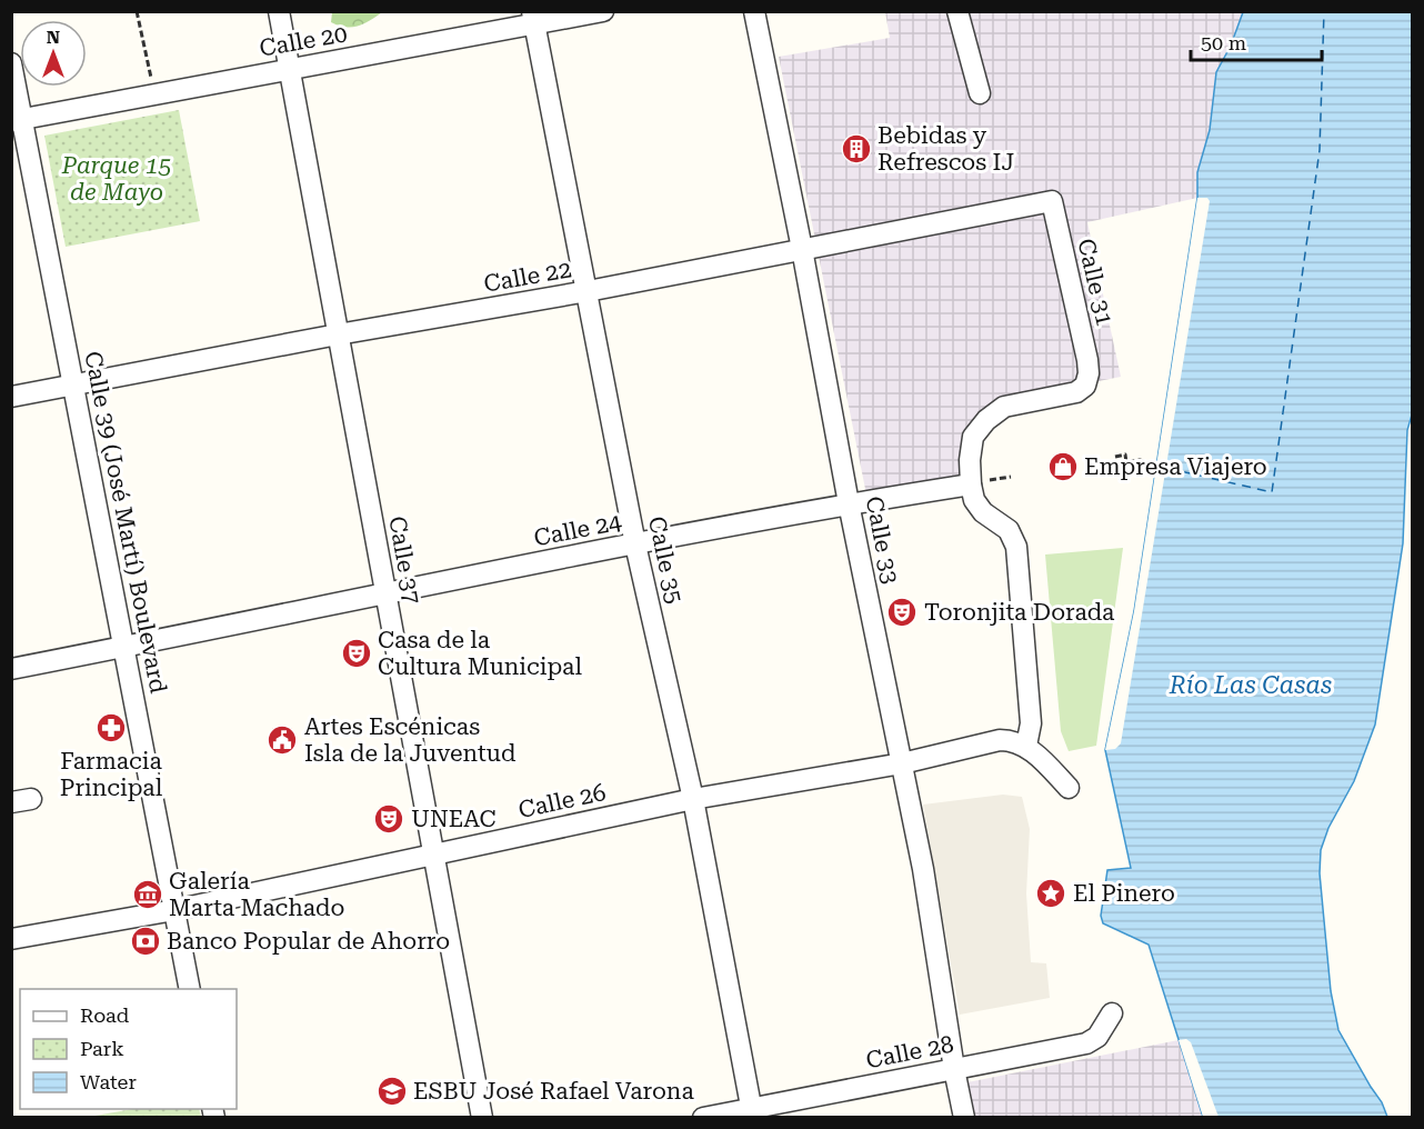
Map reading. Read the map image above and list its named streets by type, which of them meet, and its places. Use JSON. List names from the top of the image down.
{
  "streets": {
    "street": [
      "Calle 20",
      "Calle 22",
      "Calle 31",
      "Calle 39 (José Martí) Boulevard",
      "Calle 24",
      "Calle 33",
      "Calle 37",
      "Calle 35",
      "Calle 26",
      "Calle 28"
    ]
  },
  "crossings": [
    ["Calle 20", "Calle 39 (José Martí) Boulevard"],
    ["Calle 20", "Calle 37"],
    ["Calle 20", "Calle 35"],
    ["Calle 22", "Calle 31"],
    ["Calle 22", "Calle 39 (José Martí) Boulevard"],
    ["Calle 22", "Calle 33"],
    ["Calle 22", "Calle 37"],
    ["Calle 22", "Calle 35"],
    ["Calle 31", "Calle 24"],
    ["Calle 39 (José Martí) Boulevard", "Calle 24"],
    ["Calle 39 (José Martí) Boulevard", "Calle 26"],
    ["Calle 24", "Calle 33"],
    ["Calle 24", "Calle 37"],
    ["Calle 24", "Calle 35"],
    ["Calle 33", "Calle 26"],
    ["Calle 33", "Calle 28"],
    ["Calle 37", "Calle 26"],
    ["Calle 35", "Calle 26"],
    ["Calle 35", "Calle 28"]
  ],
  "water": ["Río Las Casas"],
  "parks": ["Parque 15 de Mayo"],
  "places": {
    "building": ["Bebidas y Refrescos IJ"],
    "shop": ["Empresa Viajero"],
    "theatre": ["Toronjita Dorada", "Casa de la Cultura Municipal", "UNEAC"],
    "pharmacy": ["Farmacia Principal"],
    "public building": ["Artes Escénicas Isla de la Juventud"],
    "place": ["El Pinero"],
    "museum": ["Galería Marta Machado"],
    "bank": ["Banco Popular de Ahorro"],
    "school or university": ["ESBU José Rafael Varona"]
  },
  "legend": ["Road", "Park", "Water"],
  "scale_bar": "50 m",
  "north": "top"
}
